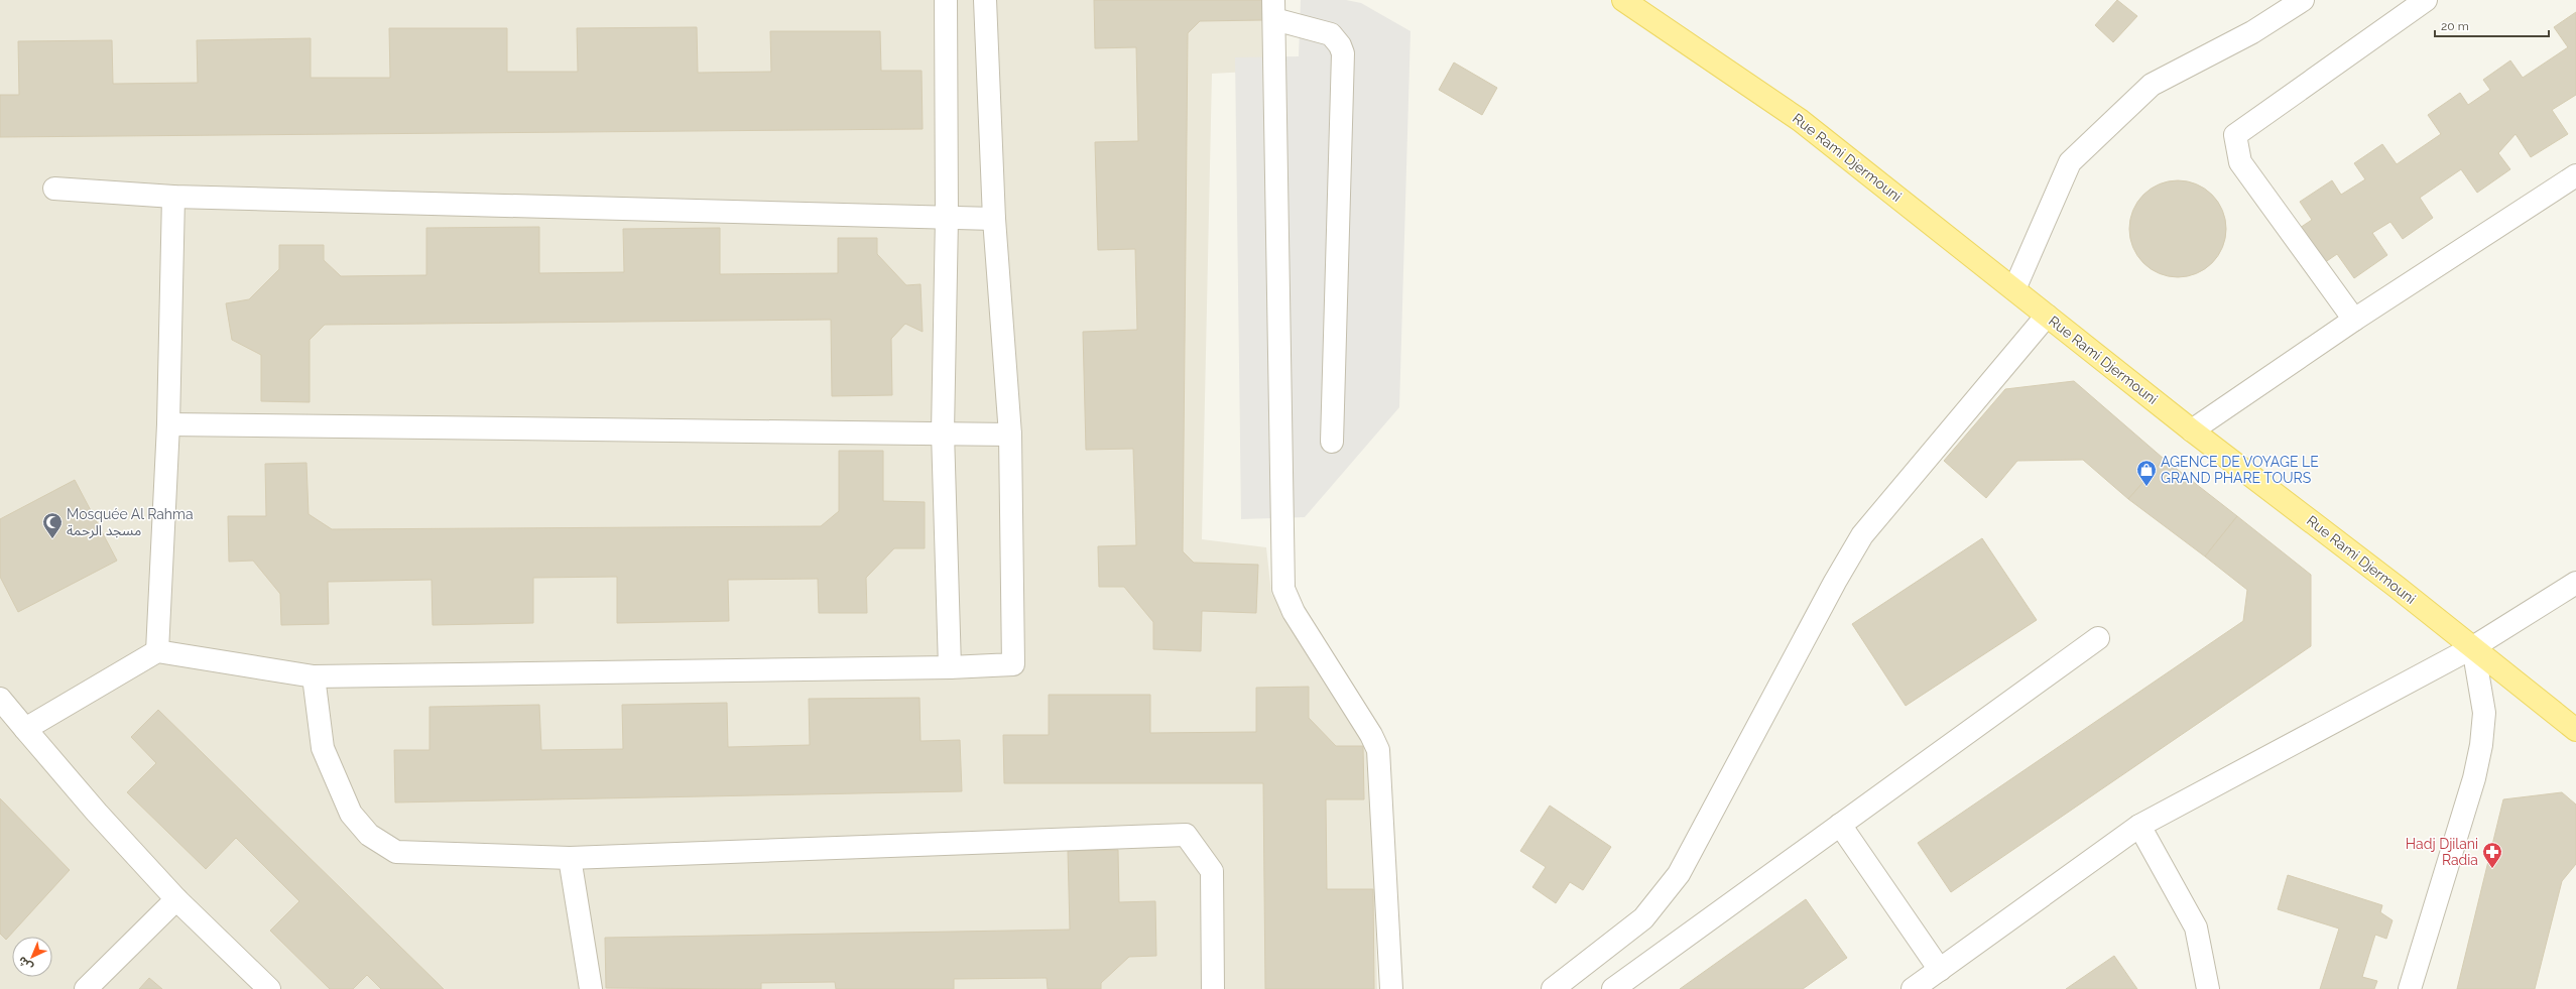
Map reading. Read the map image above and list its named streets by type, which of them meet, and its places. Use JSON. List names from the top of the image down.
{
  "streets": {
    "main road": ["Rue Rami Djermouni"]
  },
  "places": {
    "shop": ["AGENCE DE VOYAGE LE GRAND PHARE TOURS"],
    "mosque": ["Mosquée Al Rahma مسجد الرحمة"],
    "pharmacy": ["Hadj Djilani Radia"]
  },
  "scale_bar": "20 m",
  "north": "bottom left"
}
